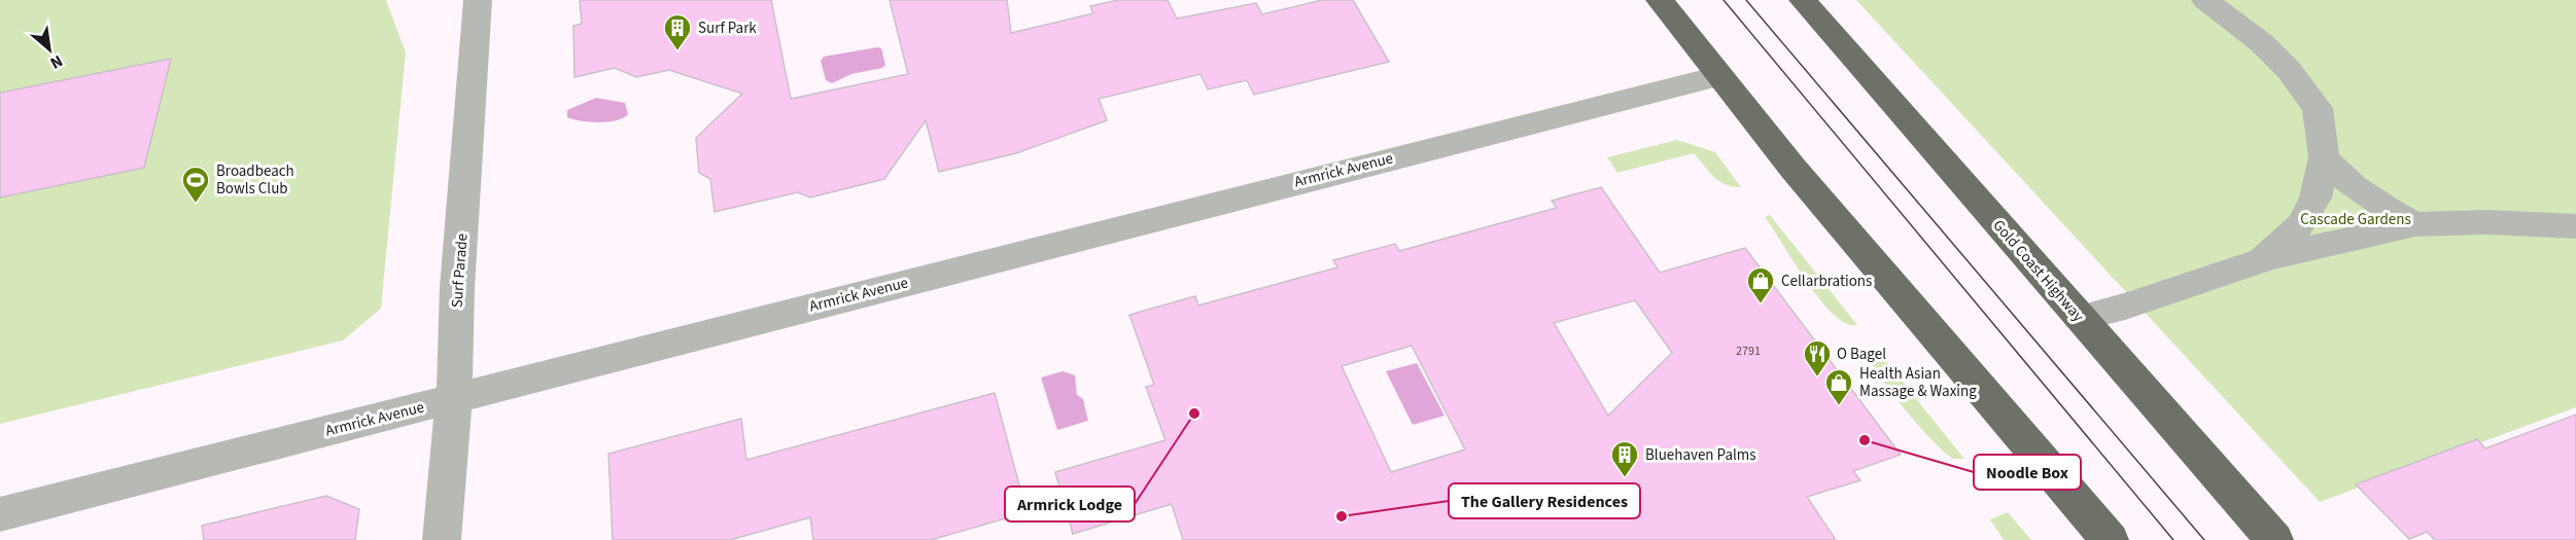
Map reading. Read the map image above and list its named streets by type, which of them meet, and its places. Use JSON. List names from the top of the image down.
{
  "streets": {
    "highway": ["Gold Coast Highway"],
    "street": ["Armrick Avenue", "Surf Parade"]
  },
  "crossings": [
    ["Armrick Avenue", "Surf Parade"]
  ],
  "parks": ["Cascade Gardens"],
  "places": {
    "building": ["Surf Park", "Bluehaven Palms"],
    "sports": ["Broadbeach Bowls Club"],
    "shop": ["Cellarbrations", "Health Asian Massage & Waxing"],
    "restaurant": ["O Bagel"],
    "other": ["Armrick Lodge", "Noodle Box", "The Gallery Residences"]
  },
  "house_numbers": ["2791"],
  "north": "bottom right"
}
